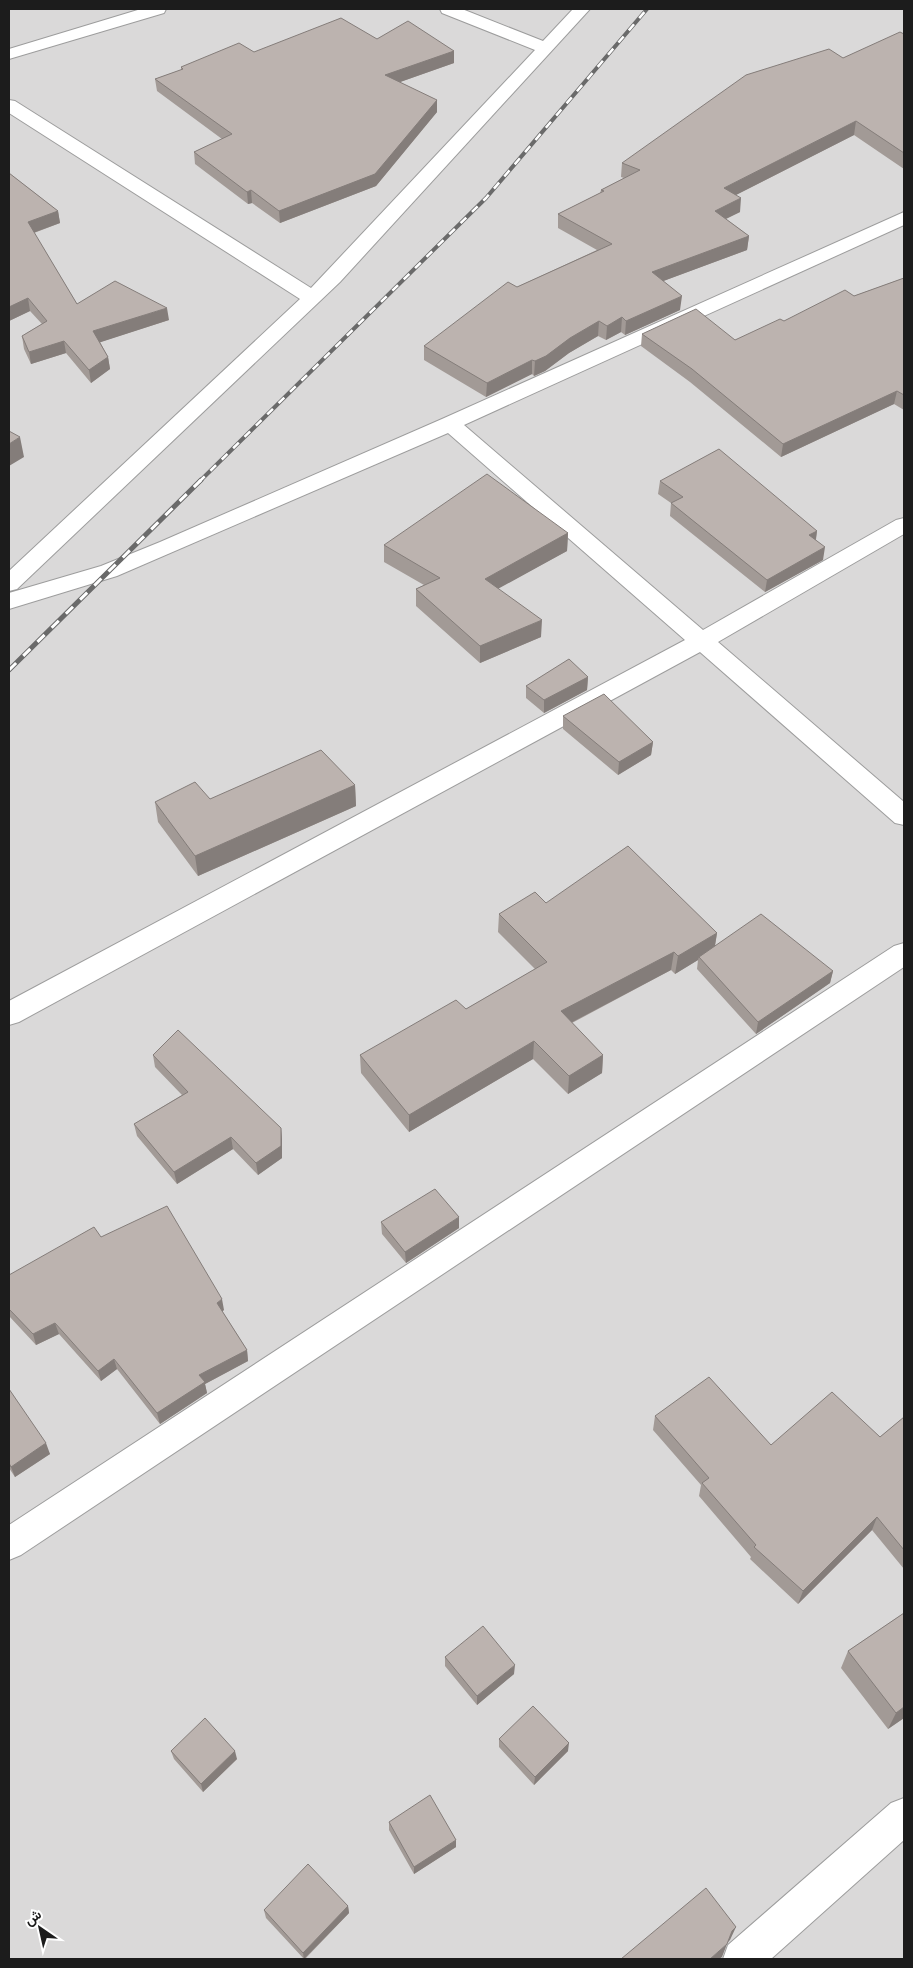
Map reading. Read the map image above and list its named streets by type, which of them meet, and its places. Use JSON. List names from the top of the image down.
{
  "north": "top left"
}
